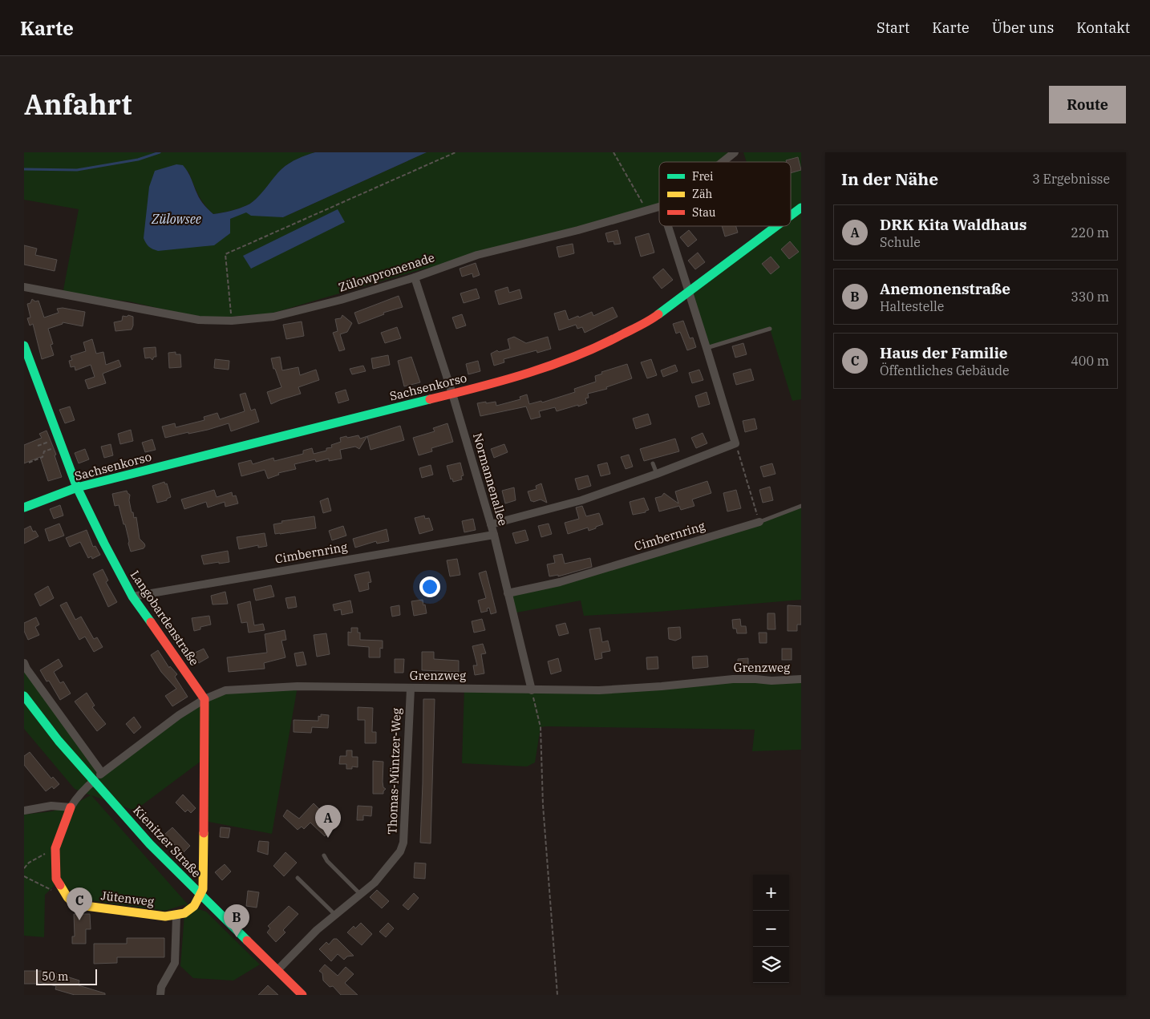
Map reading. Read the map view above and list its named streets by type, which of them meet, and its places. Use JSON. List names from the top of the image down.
{
  "streets": {
    "street": [
      "Zülowpromenade",
      "Sachsenkorso",
      "Normannenallee",
      "Cimbernring",
      "Langobardenstraße",
      "Grenzweg",
      "Thomas-Müntzer-Weg",
      "Kienitzer Straße",
      "Jütenweg"
    ]
  },
  "crossings": [
    ["Zülowpromenade", "Normannenallee"],
    ["Sachsenkorso", "Normannenallee"],
    ["Sachsenkorso", "Langobardenstraße"],
    ["Normannenallee", "Cimbernring"],
    ["Normannenallee", "Grenzweg"],
    ["Cimbernring", "Langobardenstraße"],
    ["Langobardenstraße", "Grenzweg"],
    ["Grenzweg", "Thomas-Müntzer-Weg"],
    ["Grenzweg", "Kienitzer Straße"],
    ["Thomas-Müntzer-Weg", "Kienitzer Straße"]
  ],
  "water": ["Zülowsee"],
  "legend": ["Frei", "Zäh", "Stau"],
  "scale_bar": "50 m",
  "page": {
    "header": "Karte",
    "nav": [
      "Start",
      "Karte",
      "Über uns",
      "Kontakt"
    ],
    "title": "Anfahrt",
    "buttons": "Route",
    "heading": ["In der Nähe", "3 Ergebnisse"],
    "list": [
      {
        "mark": "A",
        "name": "DRK Kita Waldhaus",
        "note": "Schule",
        "value": "220 m"
      },
      {
        "mark": "B",
        "name": "Anemonenstraße",
        "note": "Haltestelle",
        "value": "330 m"
      },
      {
        "mark": "C",
        "name": "Haus der Familie",
        "note": "Öffentliches Gebäude",
        "value": "400 m"
      }
    ],
    "pins": ["A", "C", "B"],
    "map_buttons": ["+", "−"],
    "scale": "50 m"
  }
}
